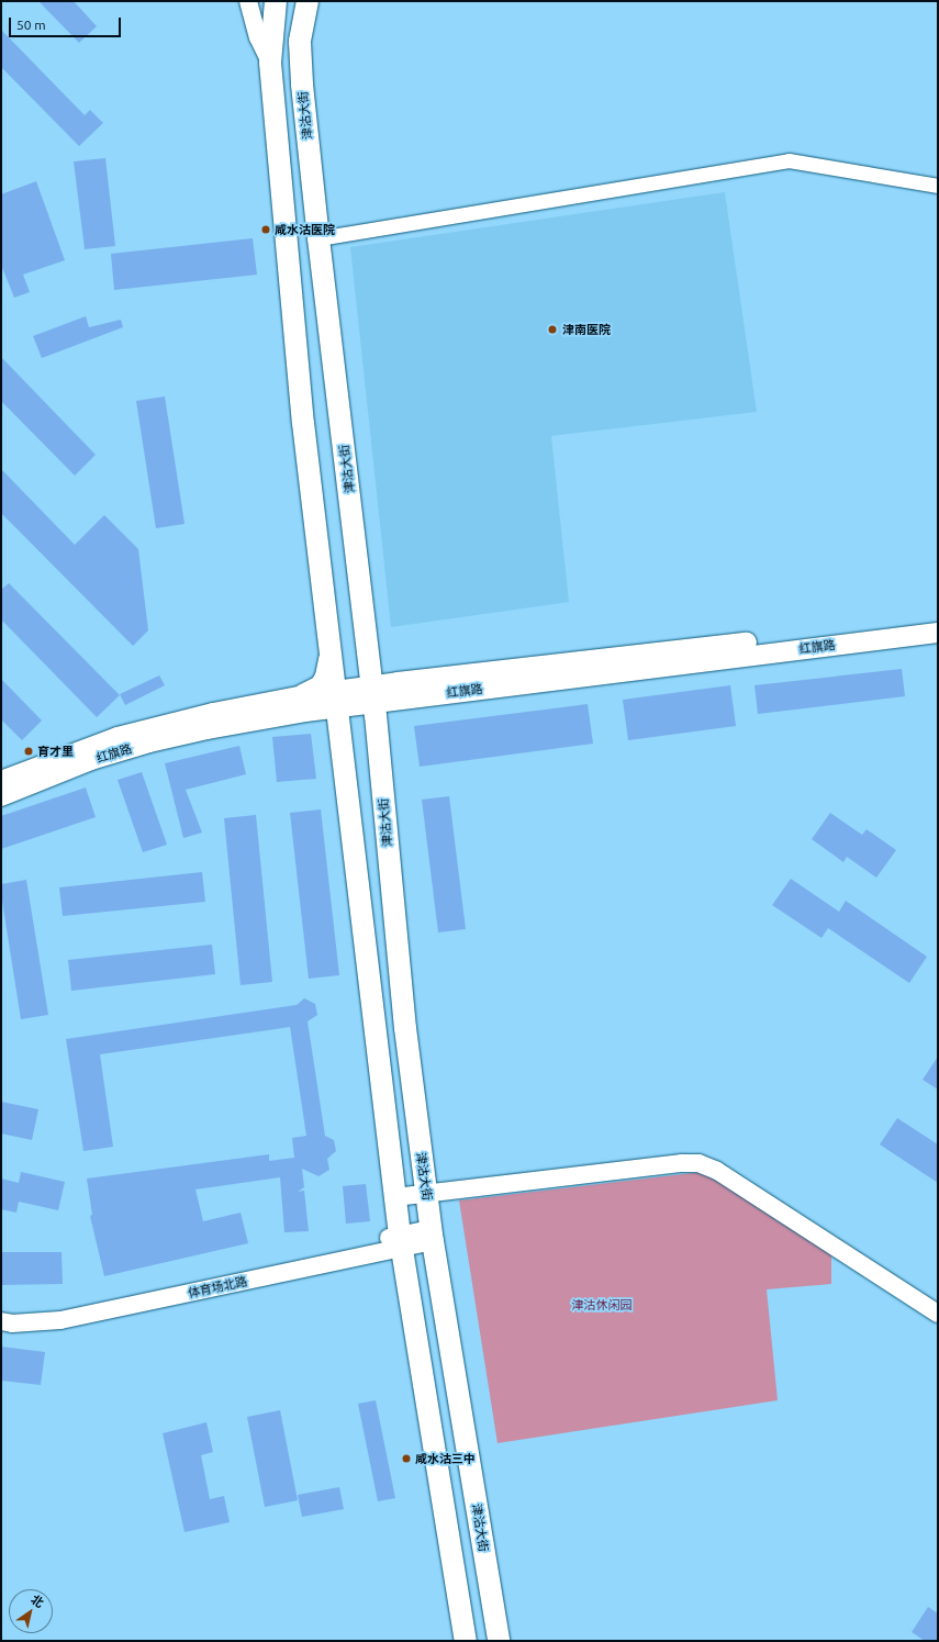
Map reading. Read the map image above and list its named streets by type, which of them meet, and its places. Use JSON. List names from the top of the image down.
{
  "streets": {
    "main road": ["津沽大街", "红旗路"],
    "street": ["体育场北路"]
  },
  "crossings": [
    ["津沽大街", "红旗路"],
    ["津沽大街", "体育场北路"]
  ],
  "parks": ["津沽休闲园"],
  "places": [
    "咸水沽医院",
    "津南医院",
    "育才里",
    "咸水沽三中"
  ],
  "scale_bar": "50 m",
  "north": "top right"
}
